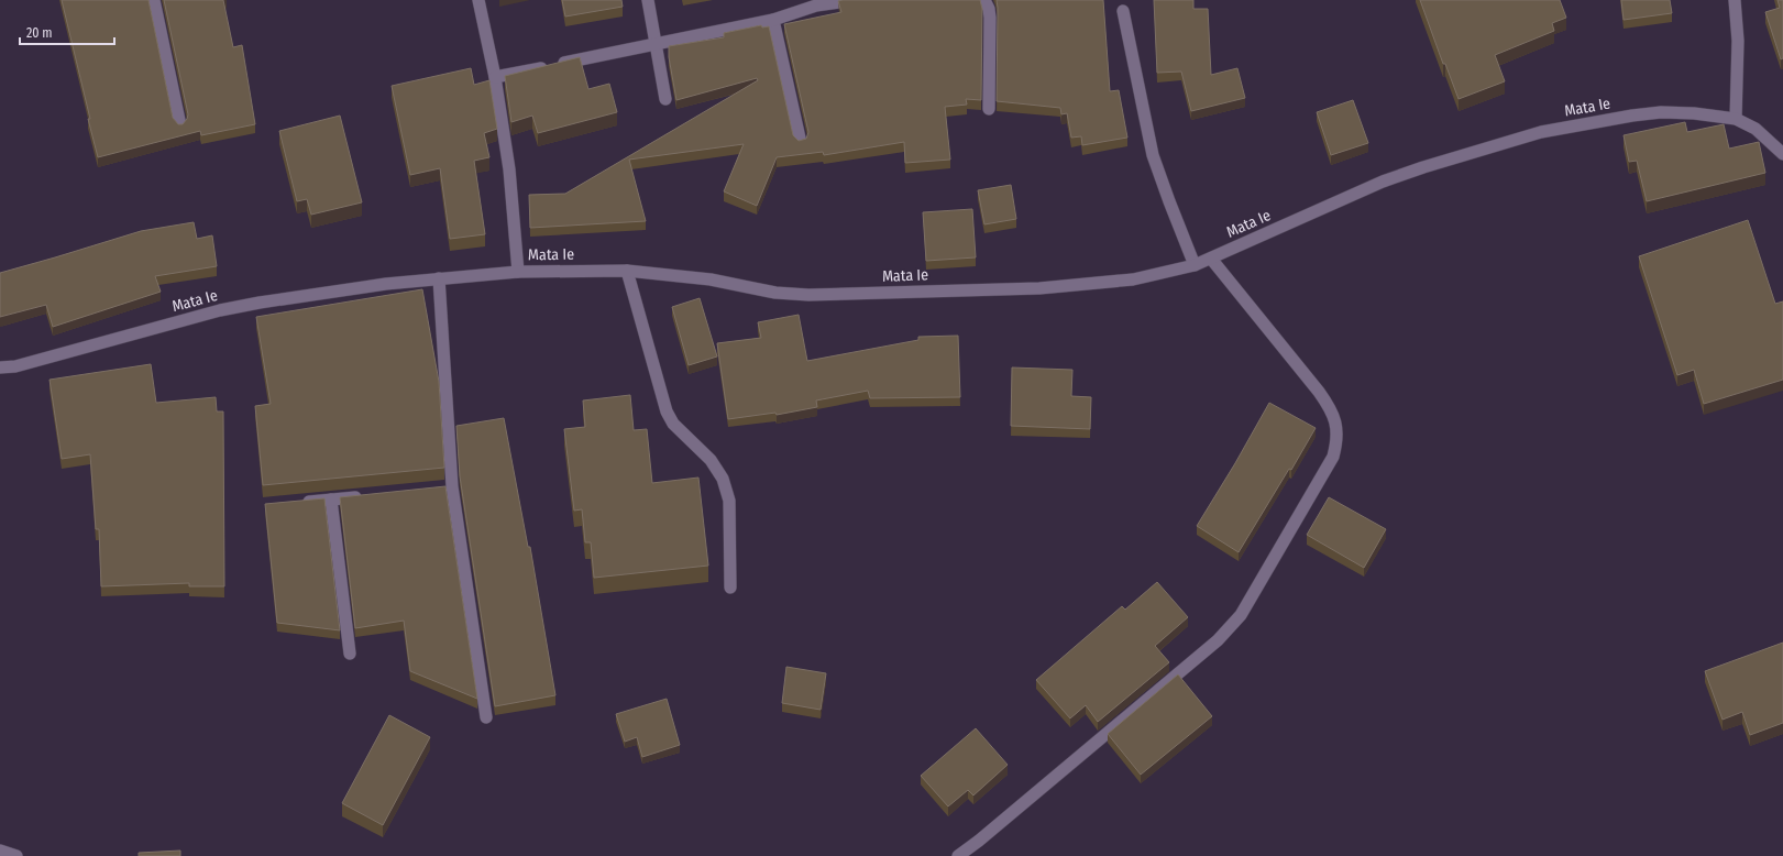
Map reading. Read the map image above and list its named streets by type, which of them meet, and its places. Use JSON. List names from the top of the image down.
{
  "streets": {
    "street": ["Mata Ie"]
  },
  "scale_bar": "20 m"
}
